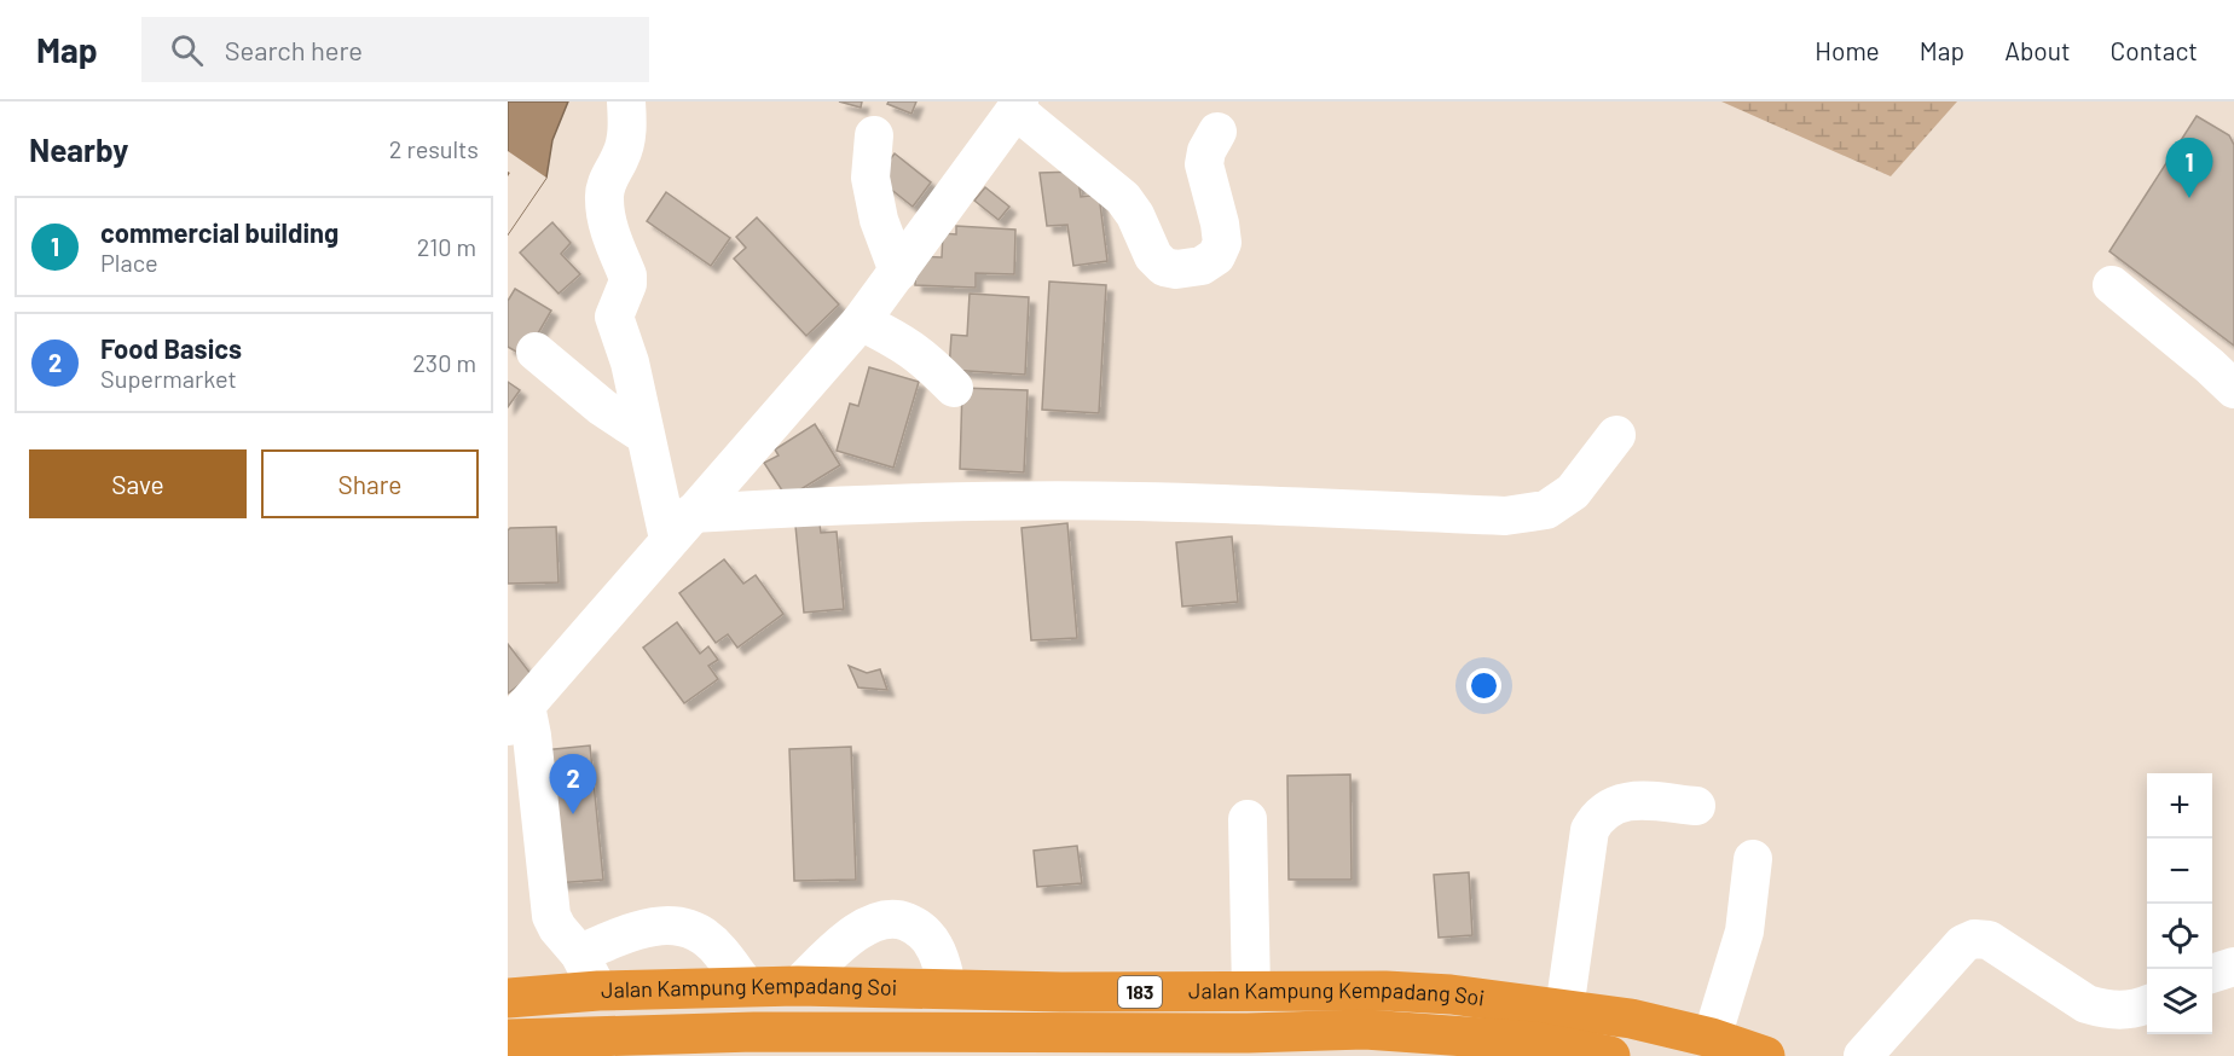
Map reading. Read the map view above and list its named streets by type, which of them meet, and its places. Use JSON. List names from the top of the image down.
{
  "streets": {
    "highway": ["Jalan Kampung Kempadang Soi", "183"]
  },
  "page": {
    "header": "Map",
    "search": "Search here",
    "nav": [
      "Home",
      "Map",
      "About",
      "Contact"
    ],
    "heading": ["Nearby", "2 results"],
    "pins": ["1", "2"],
    "list": [
      {
        "mark": "1",
        "name": "commercial building",
        "note": "Place",
        "value": "210 m"
      },
      {
        "mark": "2",
        "name": "Food Basics",
        "note": "Supermarket",
        "value": "230 m"
      }
    ],
    "buttons": ["Save", "Share"],
    "map_buttons": ["+", "−"]
  }
}
